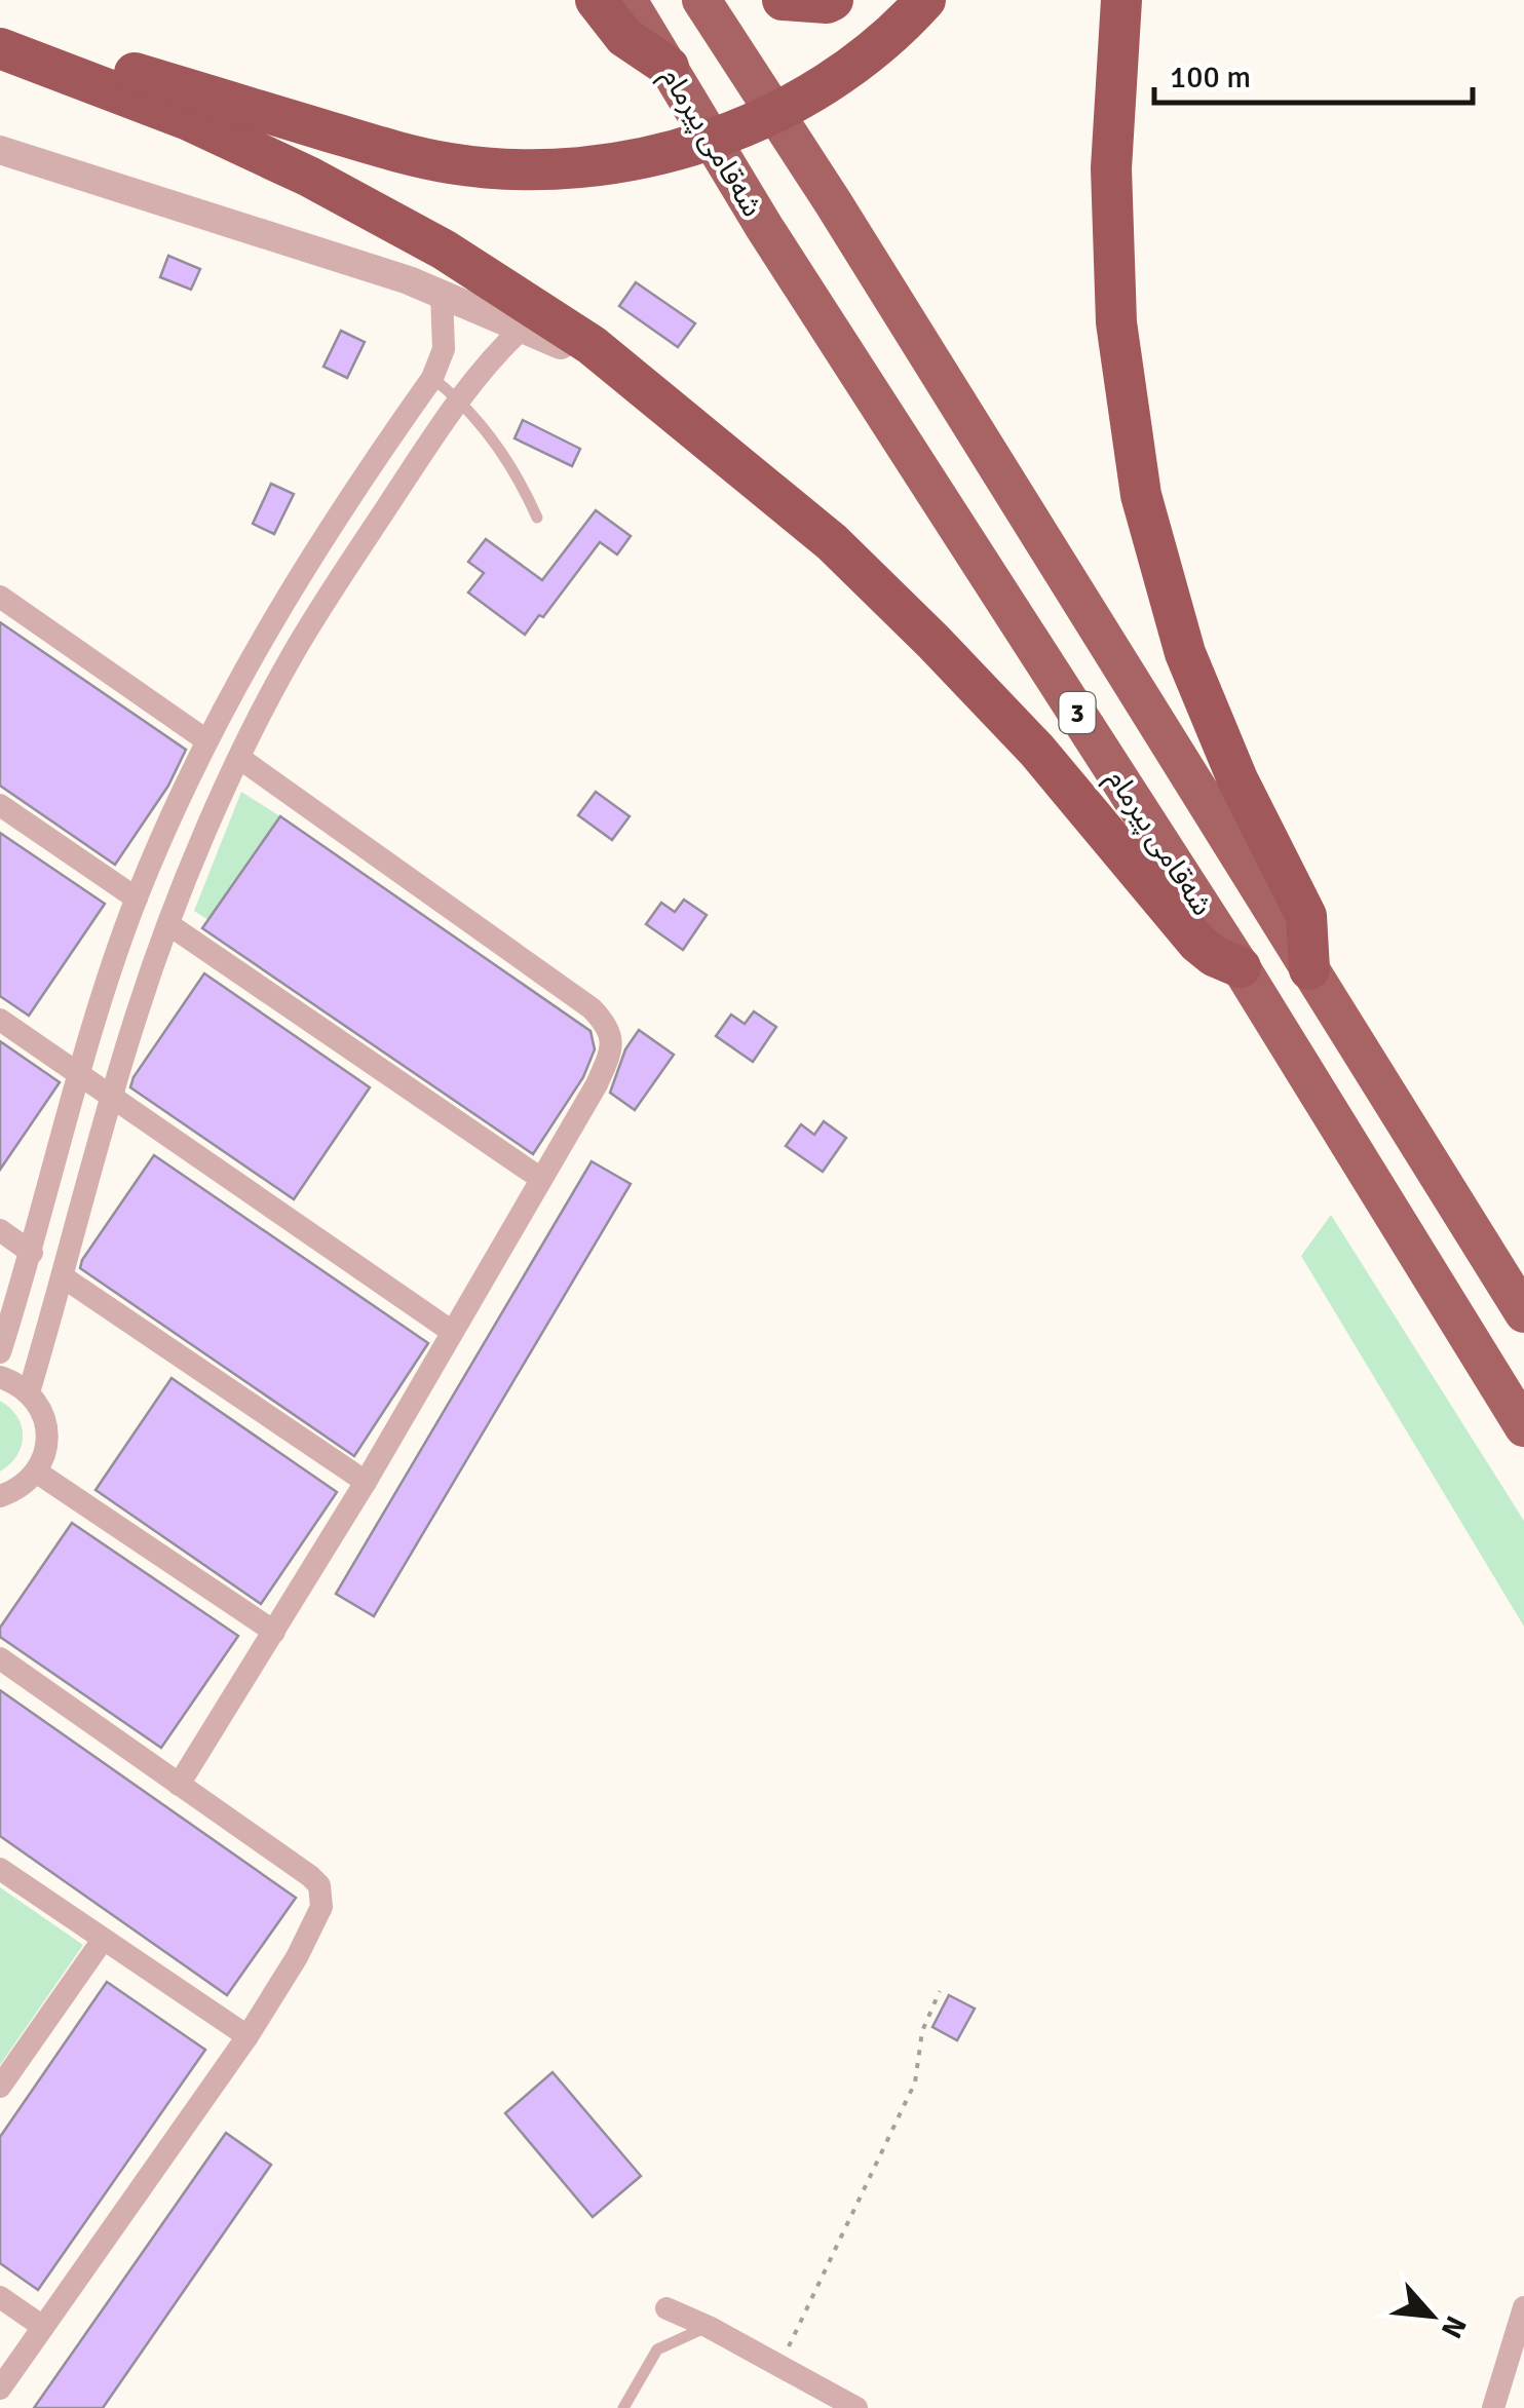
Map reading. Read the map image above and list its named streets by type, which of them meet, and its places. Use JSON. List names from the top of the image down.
{
  "streets": {
    "highway": ["شەقامی پیرمام", "3"]
  },
  "scale_bar": "100 m",
  "north": "bottom right"
}
